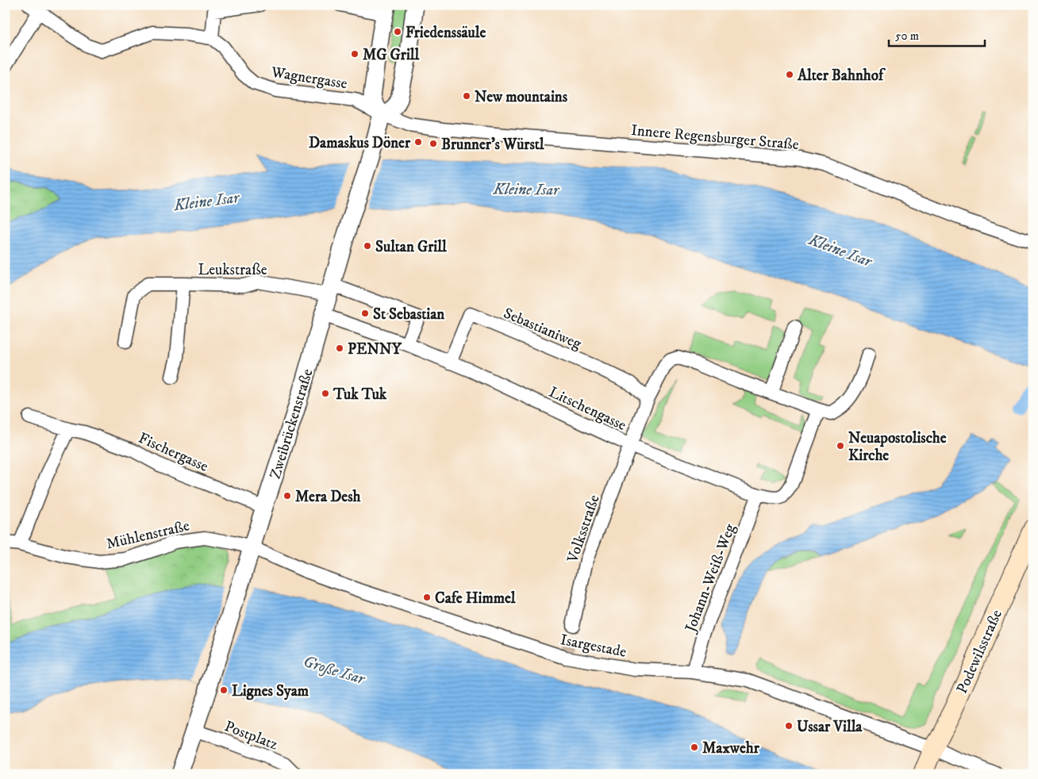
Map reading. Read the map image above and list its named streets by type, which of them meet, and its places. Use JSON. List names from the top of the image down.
{
  "streets": {
    "main road": ["Podewilsstraße"],
    "street": [
      "Wagnergasse",
      "Innere Regensburger Straße",
      "Leukstraße",
      "Sebastianiweg",
      "Litschengasse",
      "Zweibrückenstraße",
      "Fischergasse",
      "Volksstraße",
      "Mühlenstraße",
      "Johann-Weiß-Weg",
      "Isargestade",
      "Postplatz"
    ]
  },
  "crossings": [
    ["Wagnergasse", "Innere Regensburger Straße"],
    ["Wagnergasse", "Zweibrückenstraße"],
    ["Innere Regensburger Straße", "Zweibrückenstraße"],
    ["Leukstraße", "Zweibrückenstraße"],
    ["Sebastianiweg", "Litschengasse"],
    ["Sebastianiweg", "Volksstraße"],
    ["Litschengasse", "Zweibrückenstraße"],
    ["Litschengasse", "Volksstraße"],
    ["Litschengasse", "Johann-Weiß-Weg"],
    ["Zweibrückenstraße", "Fischergasse"],
    ["Zweibrückenstraße", "Mühlenstraße"],
    ["Zweibrückenstraße", "Isargestade"],
    ["Zweibrückenstraße", "Postplatz"],
    ["Mühlenstraße", "Isargestade"],
    ["Johann-Weiß-Weg", "Isargestade"],
    ["Isargestade", "Podewilsstraße"]
  ],
  "water": ["Kleine Isar", "Große Isar"],
  "places": [
    "Friedenssäule",
    "MG Grill",
    "Alter Bahnhof",
    "New mountains",
    "Damaskus Döner",
    "Brunner's Würstl",
    "Sultan Grill",
    "St Sebastian",
    "PENNY",
    "Tuk Tuk",
    "Neuapostolische Kirche",
    "Mera Desh",
    "Cafe Himmel",
    "Lignes Syam",
    "Ussar Villa",
    "Maxwehr"
  ],
  "scale_bar": "50 m"
}
